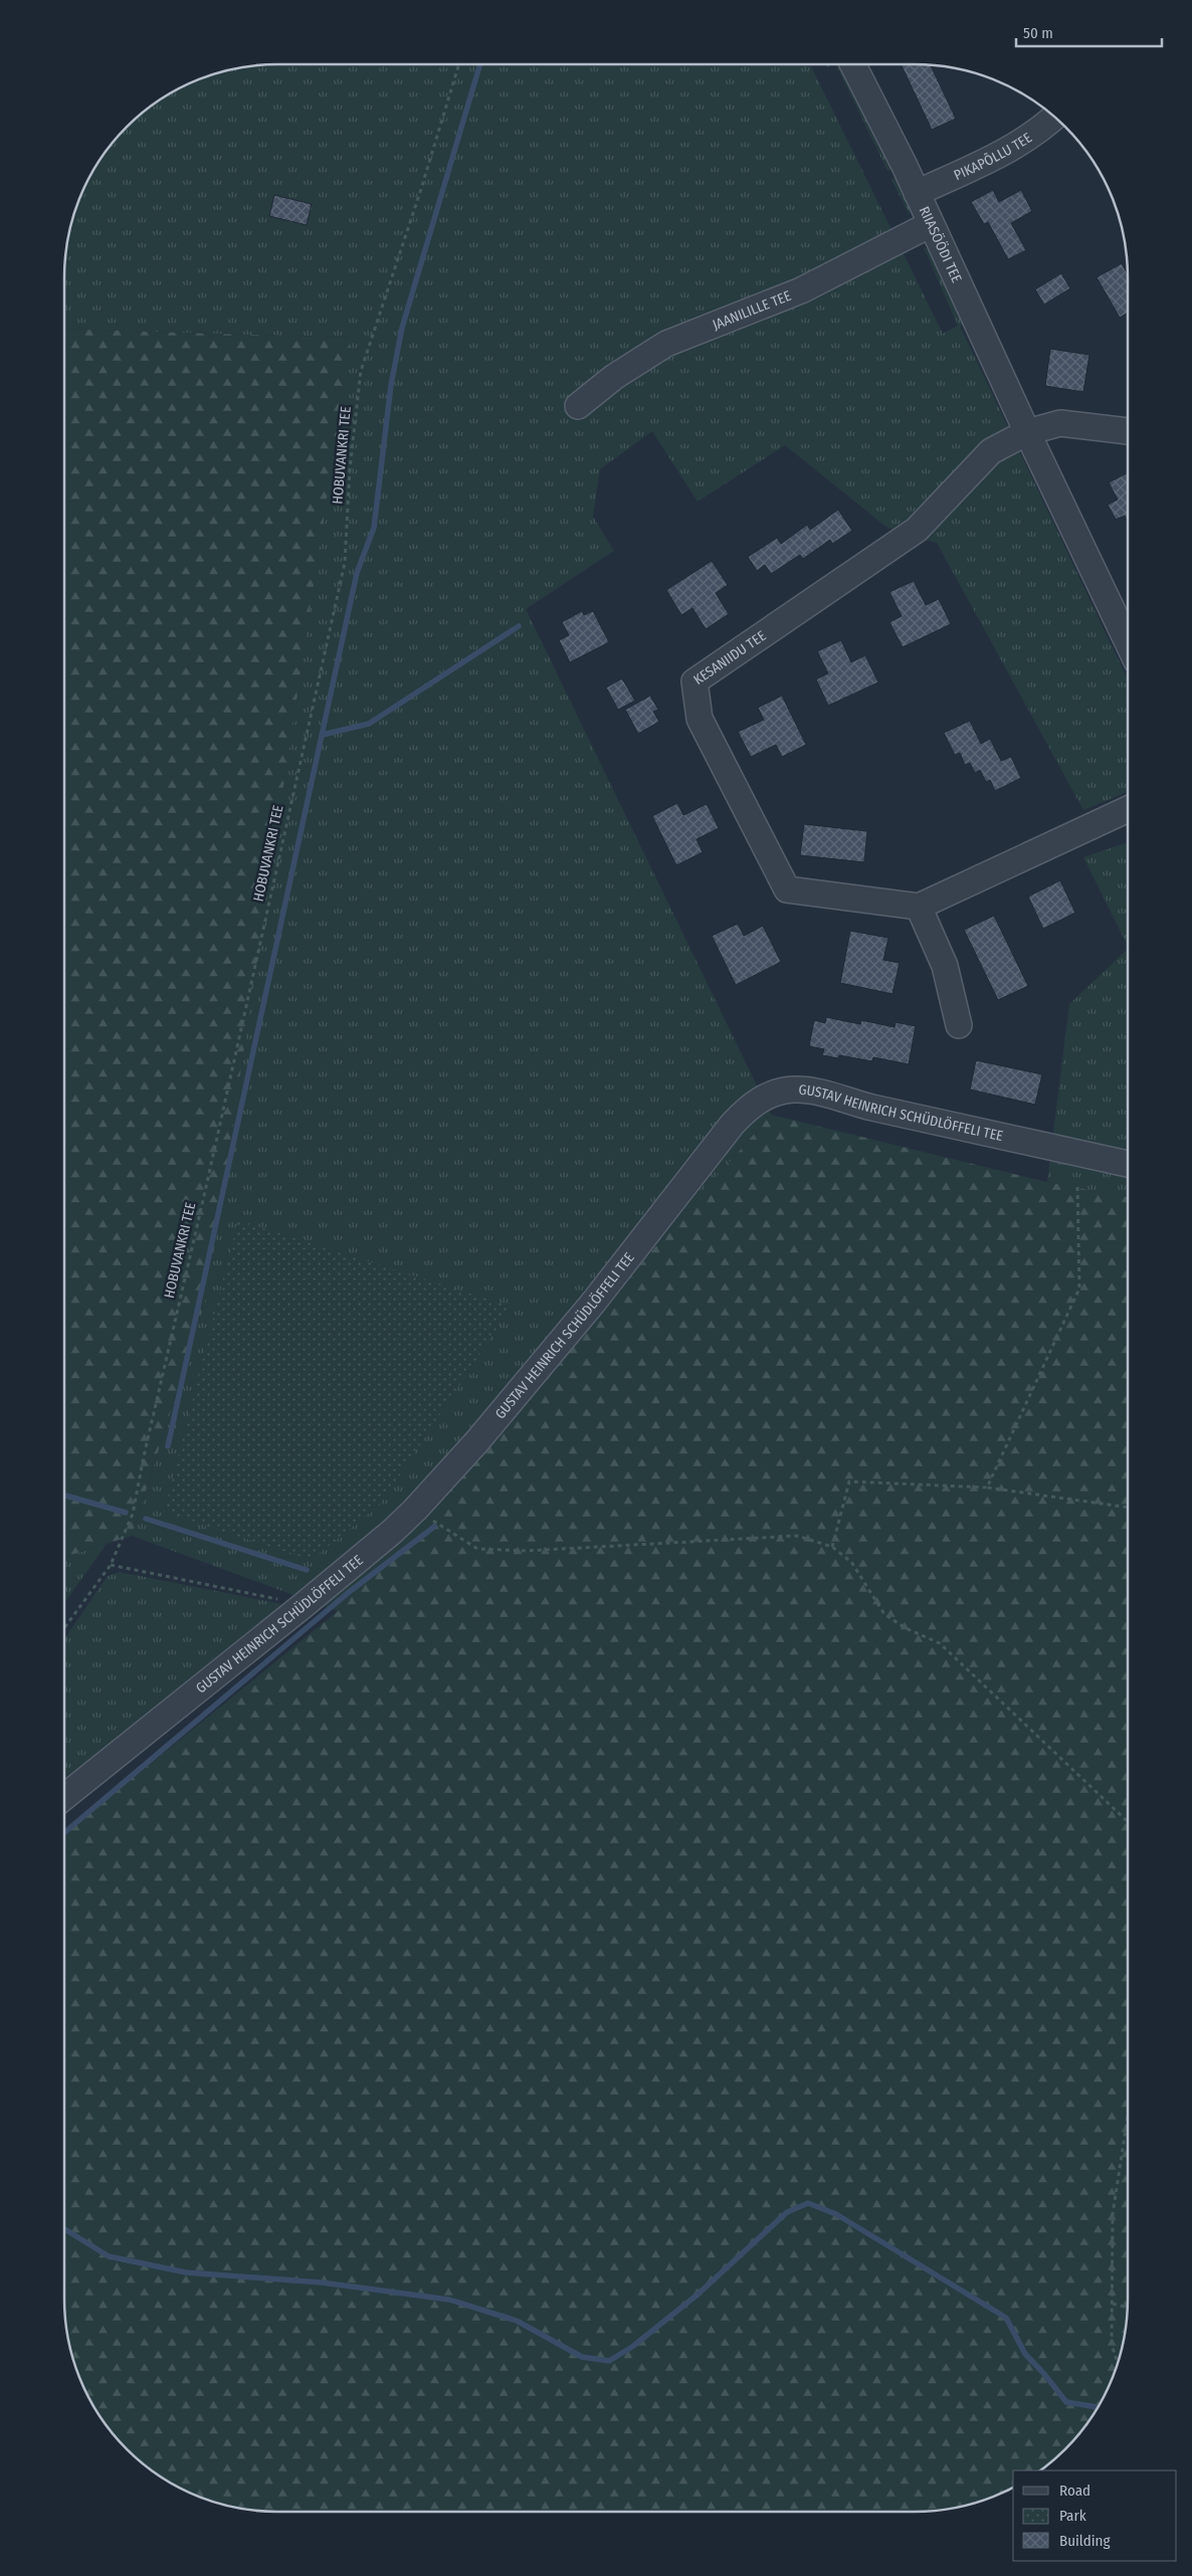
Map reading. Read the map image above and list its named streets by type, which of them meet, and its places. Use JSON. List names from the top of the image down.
{
  "streets": {
    "street": [
      "PIKAPÕLLU TEE",
      "RIIASÖÖDI TEE",
      "JAANILILLE TEE",
      "KESANIIDU TEE",
      "GUSTAV HEINRICH SCHÜDLÖFFELI TEE"
    ],
    "path": ["HOBUVANKRI TEE"]
  },
  "crossings": [
    ["PIKAPÕLLU TEE", "RIIASÖÖDI TEE"],
    ["RIIASÖÖDI TEE", "JAANILILLE TEE"],
    ["RIIASÖÖDI TEE", "KESANIIDU TEE"]
  ],
  "legend": ["Road", "Park", "Building"],
  "scale_bar": "50 m"
}
